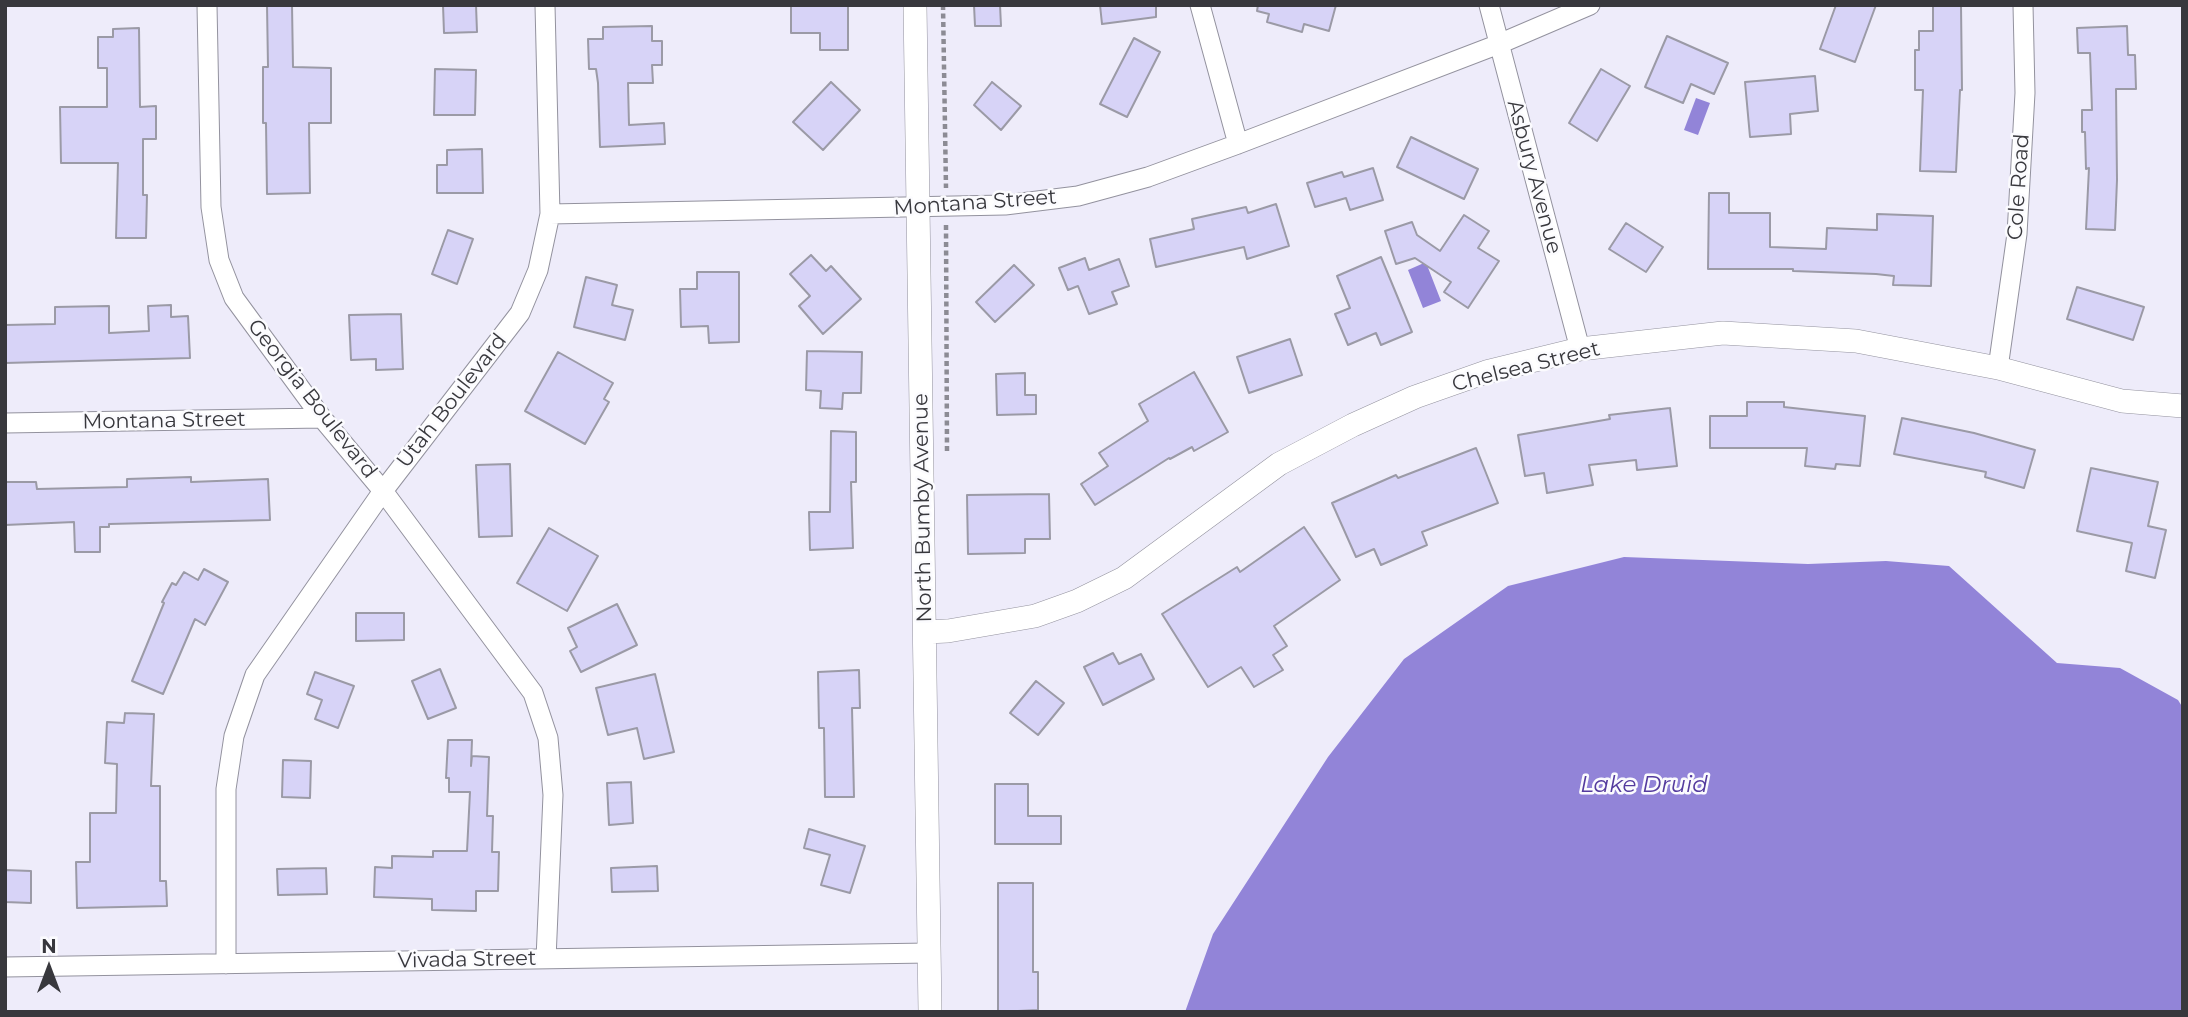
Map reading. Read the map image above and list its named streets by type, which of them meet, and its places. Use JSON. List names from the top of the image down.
{
  "streets": {
    "street": [
      "Asbury Avenue",
      "Cole Road",
      "Montana Street",
      "Chelsea Street",
      "Georgia Boulevard",
      "Utah Boulevard",
      "North Bumby Avenue",
      "Vivada Street"
    ]
  },
  "crossings": [
    ["Asbury Avenue", "Montana Street"],
    ["Asbury Avenue", "Chelsea Street"],
    ["Cole Road", "Chelsea Street"],
    ["Montana Street", "Georgia Boulevard"],
    ["Montana Street", "Utah Boulevard"],
    ["Montana Street", "North Bumby Avenue"],
    ["Chelsea Street", "North Bumby Avenue"],
    ["Georgia Boulevard", "Utah Boulevard"],
    ["Georgia Boulevard", "Vivada Street"],
    ["Utah Boulevard", "Vivada Street"],
    ["North Bumby Avenue", "Vivada Street"]
  ],
  "water": ["Lake Druid"],
  "north": "top"
}
